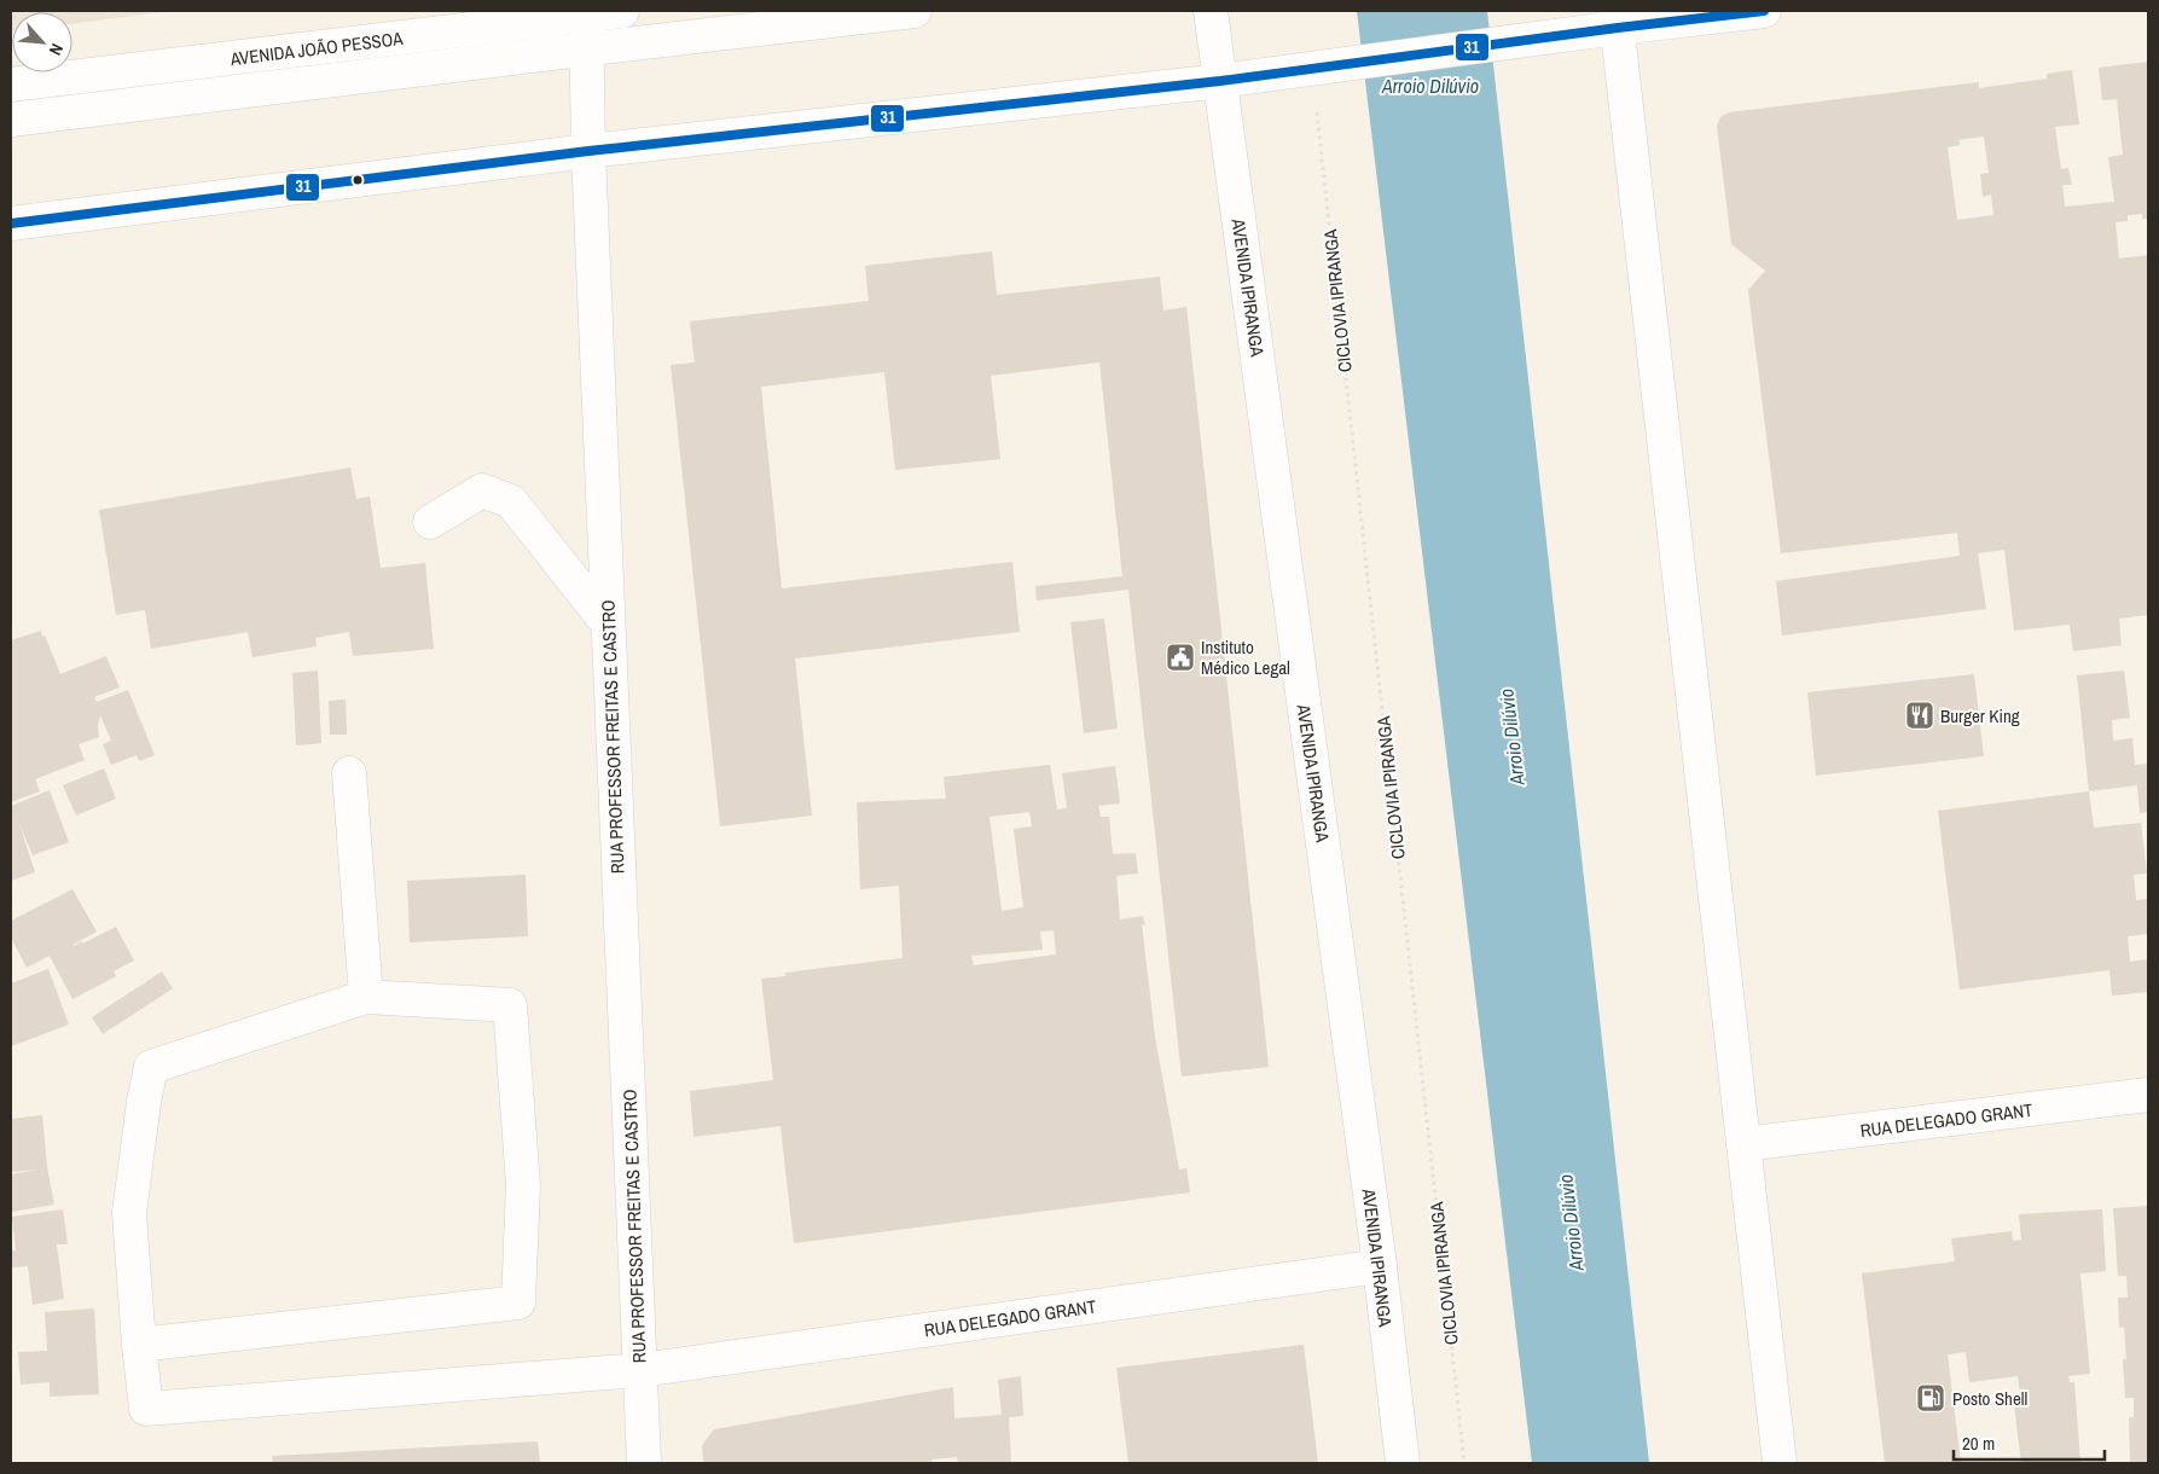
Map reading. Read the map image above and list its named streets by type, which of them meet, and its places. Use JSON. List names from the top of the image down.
{
  "streets": {
    "main road": [
      "AVENIDA JOÃO PESSOA",
      "AVENIDA IPIRANGA",
      "RUA PROFESSOR FREITAS E CASTRO",
      "RUA DELEGADO GRANT"
    ],
    "path": ["CICLOVIA IPIRANGA"]
  },
  "crossings": [
    ["AVENIDA JOÃO PESSOA", "RUA PROFESSOR FREITAS E CASTRO"],
    ["AVENIDA IPIRANGA", "RUA DELEGADO GRANT"],
    ["RUA PROFESSOR FREITAS E CASTRO", "RUA DELEGADO GRANT"]
  ],
  "water": ["Arroio Dilúvio"],
  "places": {
    "public building": ["Instituto Médico Legal"],
    "restaurant": ["Burger King"],
    "fuel station": ["Posto Shell"]
  },
  "lines": ["transit line 31"],
  "scale_bar": "20 m",
  "north": "bottom right"
}
